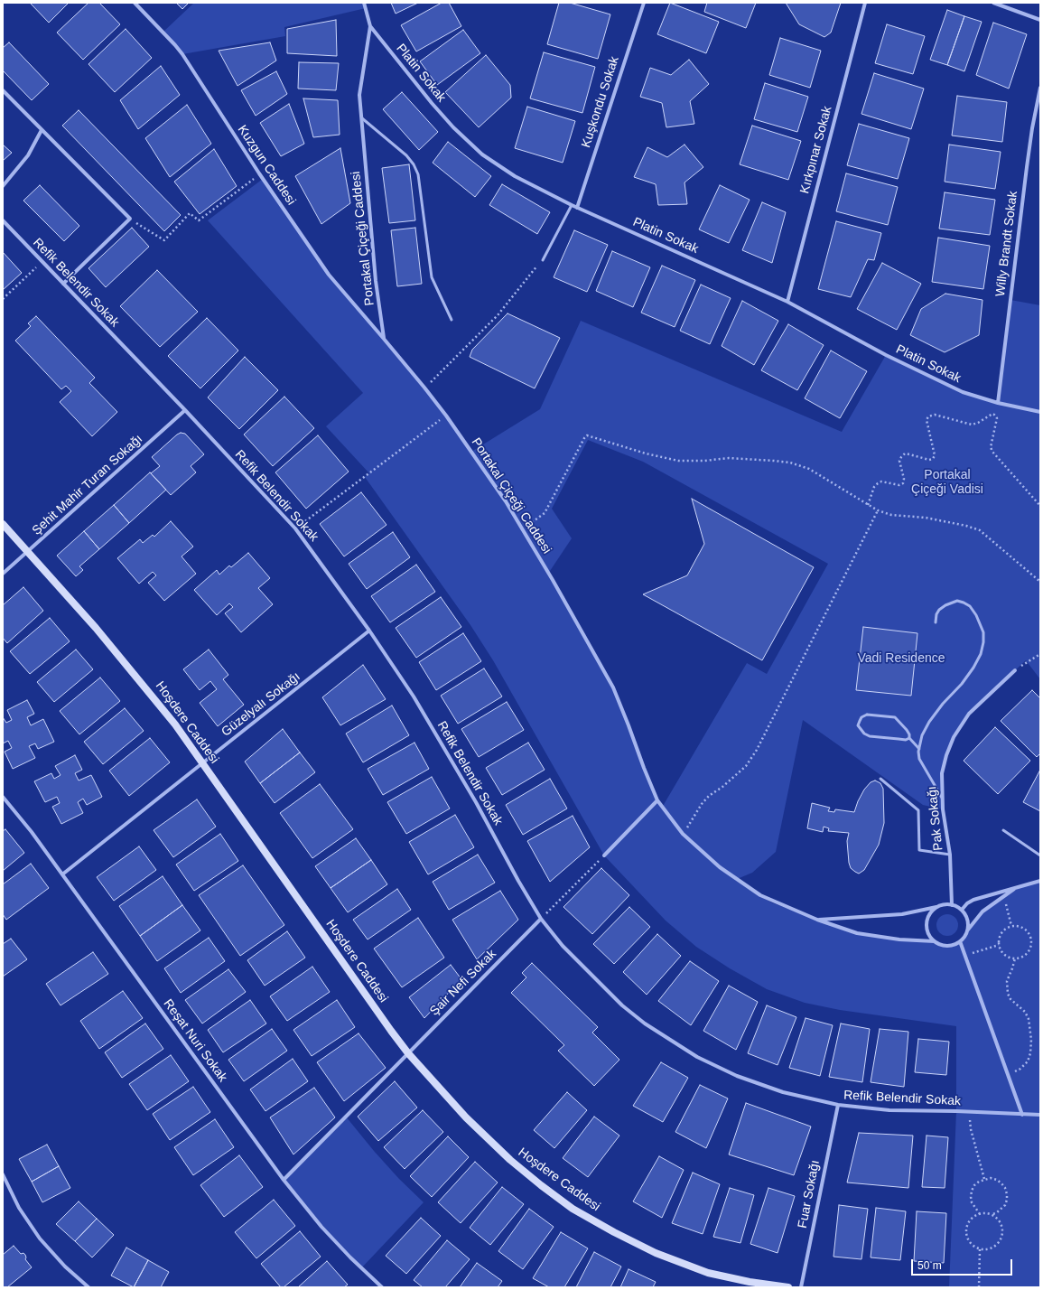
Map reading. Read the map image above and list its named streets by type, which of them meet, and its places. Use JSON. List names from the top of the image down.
{
  "streets": {
    "main road": ["Hoşdere Caddesi"],
    "street": [
      "Platin Sokak",
      "Kuşkondu Sokak",
      "Kırkpınar Sokak",
      "Kuzgun Caddesi",
      "Portakal Çiçeği Caddesi",
      "Willy Brandt Sokak",
      "Refik Belendir Sokak",
      "Şehit Mahir Turan Sokağı",
      "Güzelyalı Sokağı",
      "Pak Sokağı",
      "Şair Nefi Sokak",
      "Reşat Nuri Sokak",
      "Fuar Sokağı"
    ]
  },
  "crossings": [
    ["Platin Sokak", "Kuşkondu Sokak"],
    ["Platin Sokak", "Kırkpınar Sokak"],
    ["Platin Sokak", "Portakal Çiçeği Caddesi"],
    ["Platin Sokak", "Willy Brandt Sokak"],
    ["Kuzgun Caddesi", "Portakal Çiçeği Caddesi"],
    ["Portakal Çiçeği Caddesi", "Pak Sokağı"],
    ["Refik Belendir Sokak", "Şehit Mahir Turan Sokağı"],
    ["Refik Belendir Sokak", "Güzelyalı Sokağı"],
    ["Refik Belendir Sokak", "Şair Nefi Sokak"],
    ["Refik Belendir Sokak", "Fuar Sokağı"],
    ["Şehit Mahir Turan Sokağı", "Hoşdere Caddesi"],
    ["Güzelyalı Sokağı", "Hoşdere Caddesi"],
    ["Güzelyalı Sokağı", "Reşat Nuri Sokak"],
    ["Hoşdere Caddesi", "Şair Nefi Sokak"],
    ["Şair Nefi Sokak", "Reşat Nuri Sokak"]
  ],
  "parks": ["Portakal Çiçeği Vadisi", "Vadi Residence"],
  "scale_bar": "50 m"
}
